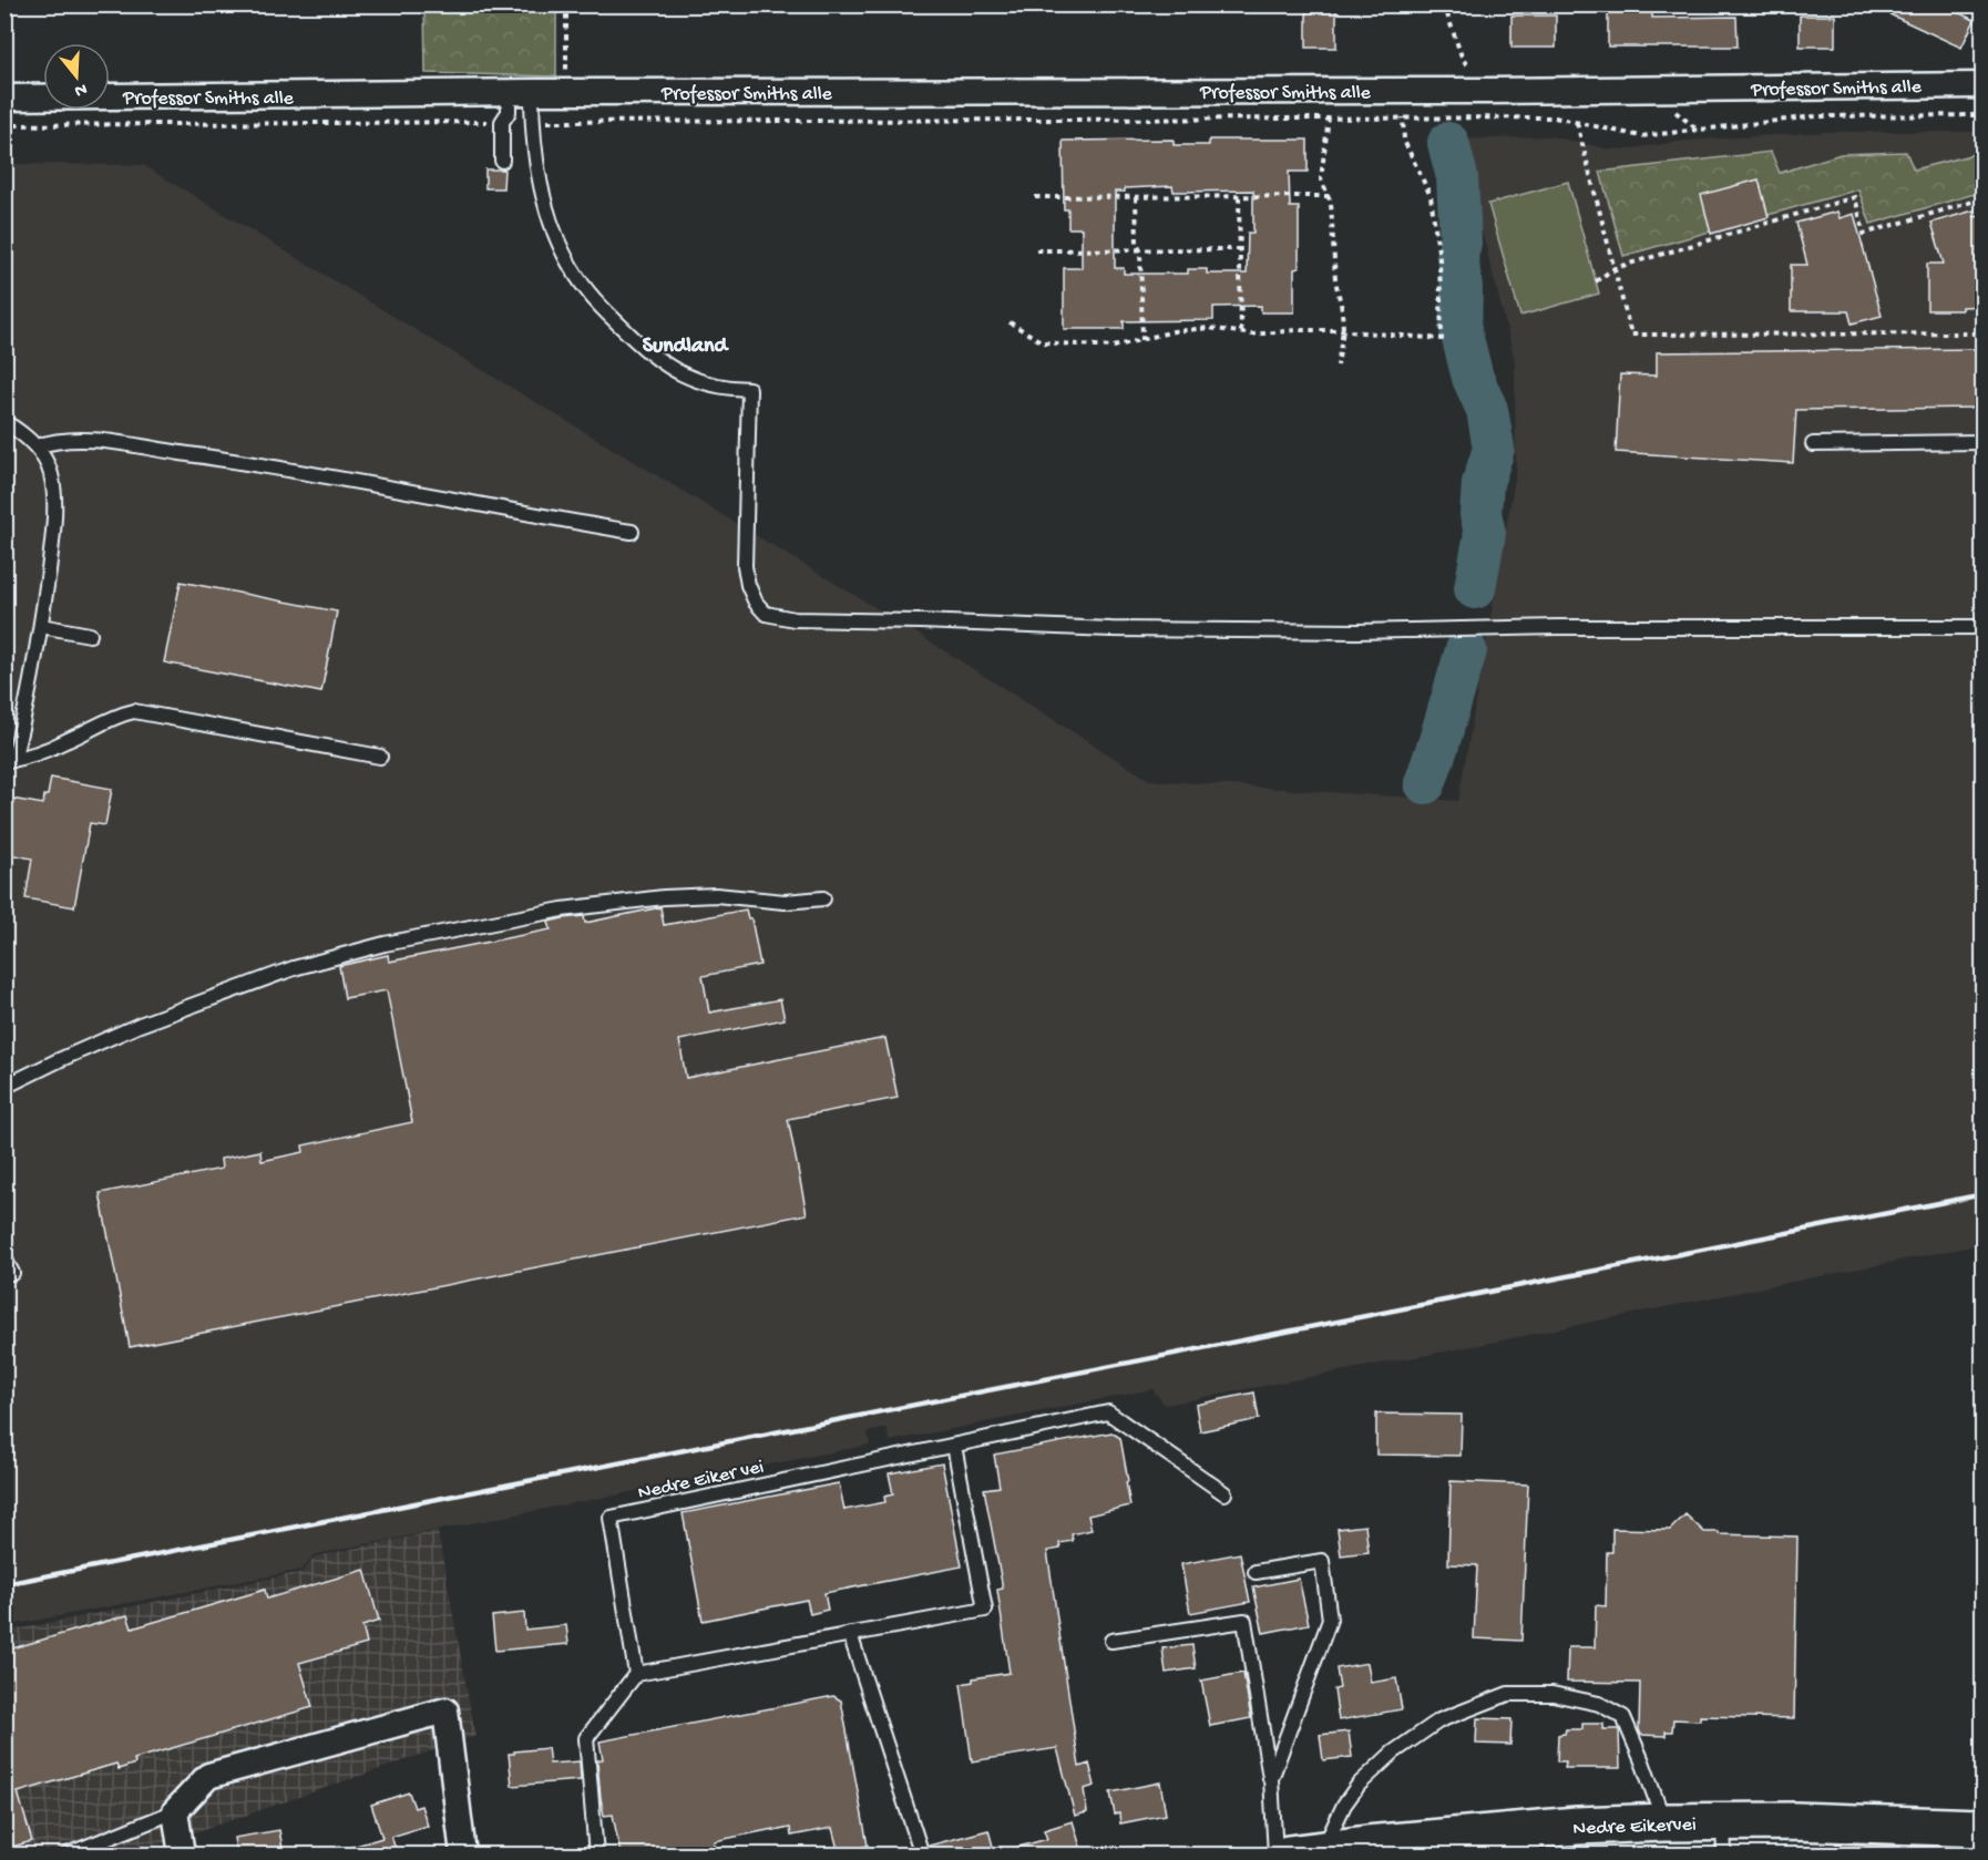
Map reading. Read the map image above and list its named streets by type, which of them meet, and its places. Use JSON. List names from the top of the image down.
{
  "streets": {
    "main road": ["Nedre Eikervei"],
    "street": ["Professor Smiths alle"],
    "lane": ["Nedre Eiker vei"]
  },
  "districts": ["Sundland"],
  "north": "bottom"
}
